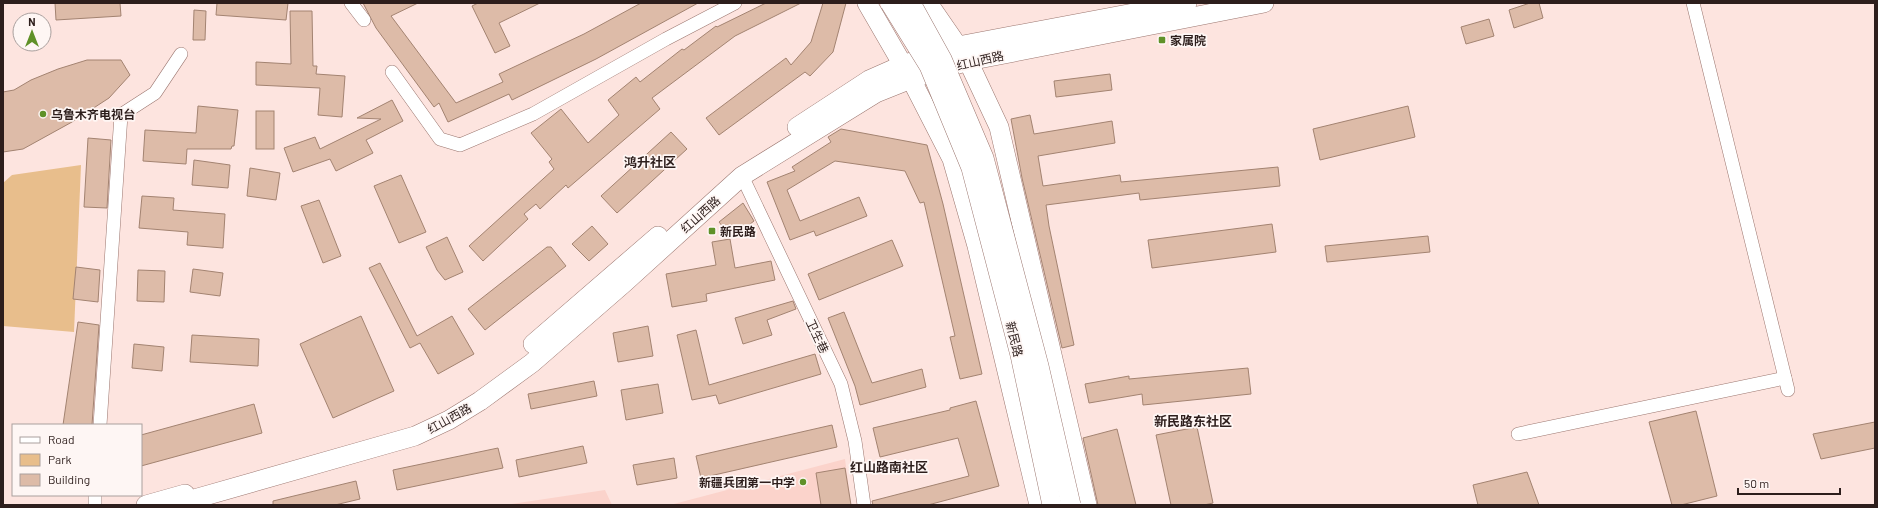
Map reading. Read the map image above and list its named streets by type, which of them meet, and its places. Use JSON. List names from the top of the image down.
{
  "streets": {
    "main road": ["红山西路", "新民路"],
    "street": ["卫生巷"]
  },
  "crossings": [
    ["红山西路", "卫生巷"]
  ],
  "districts": ["鸿升社区", "新民路东社区", "红山路南社区"],
  "places": {
    "transit": ["家属院", "新民路"],
    "other": ["乌鲁木齐电视台", "新疆兵团第一中学"]
  },
  "legend": ["Road", "Park", "Building"],
  "scale_bar": "50 m",
  "north": "top"
}
